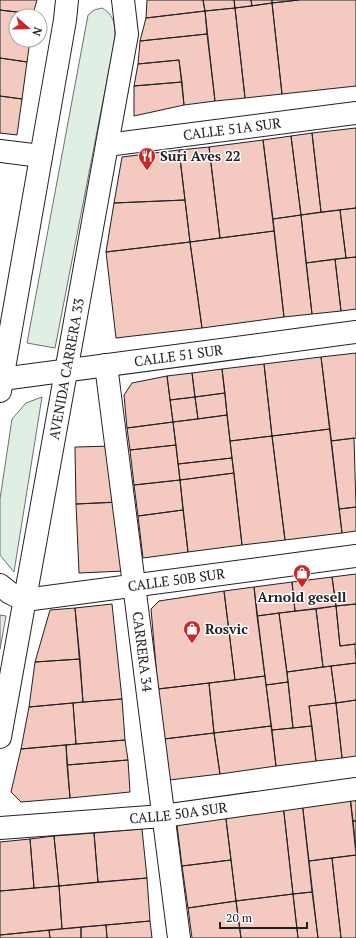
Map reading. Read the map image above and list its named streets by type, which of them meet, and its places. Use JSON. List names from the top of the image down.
{
  "streets": {
    "main road": [
      "CALLE 51A SUR",
      "CALLE 51 SUR",
      "AVENIDA CARRERA 33",
      "CALLE 50B SUR",
      "CARRERA 34",
      "CALLE 50A SUR"
    ]
  },
  "crossings": [
    ["CALLE 51A SUR", "AVENIDA CARRERA 33"],
    ["CALLE 51 SUR", "AVENIDA CARRERA 33"],
    ["CALLE 51 SUR", "CARRERA 34"],
    ["AVENIDA CARRERA 33", "CALLE 50B SUR"],
    ["CALLE 50B SUR", "CARRERA 34"],
    ["CARRERA 34", "CALLE 50A SUR"]
  ],
  "places": {
    "restaurant": ["Suri Aves 22"],
    "shop": ["Arnold gesell", "Rosvic"]
  },
  "scale_bar": "20 m",
  "north": "right"
}
